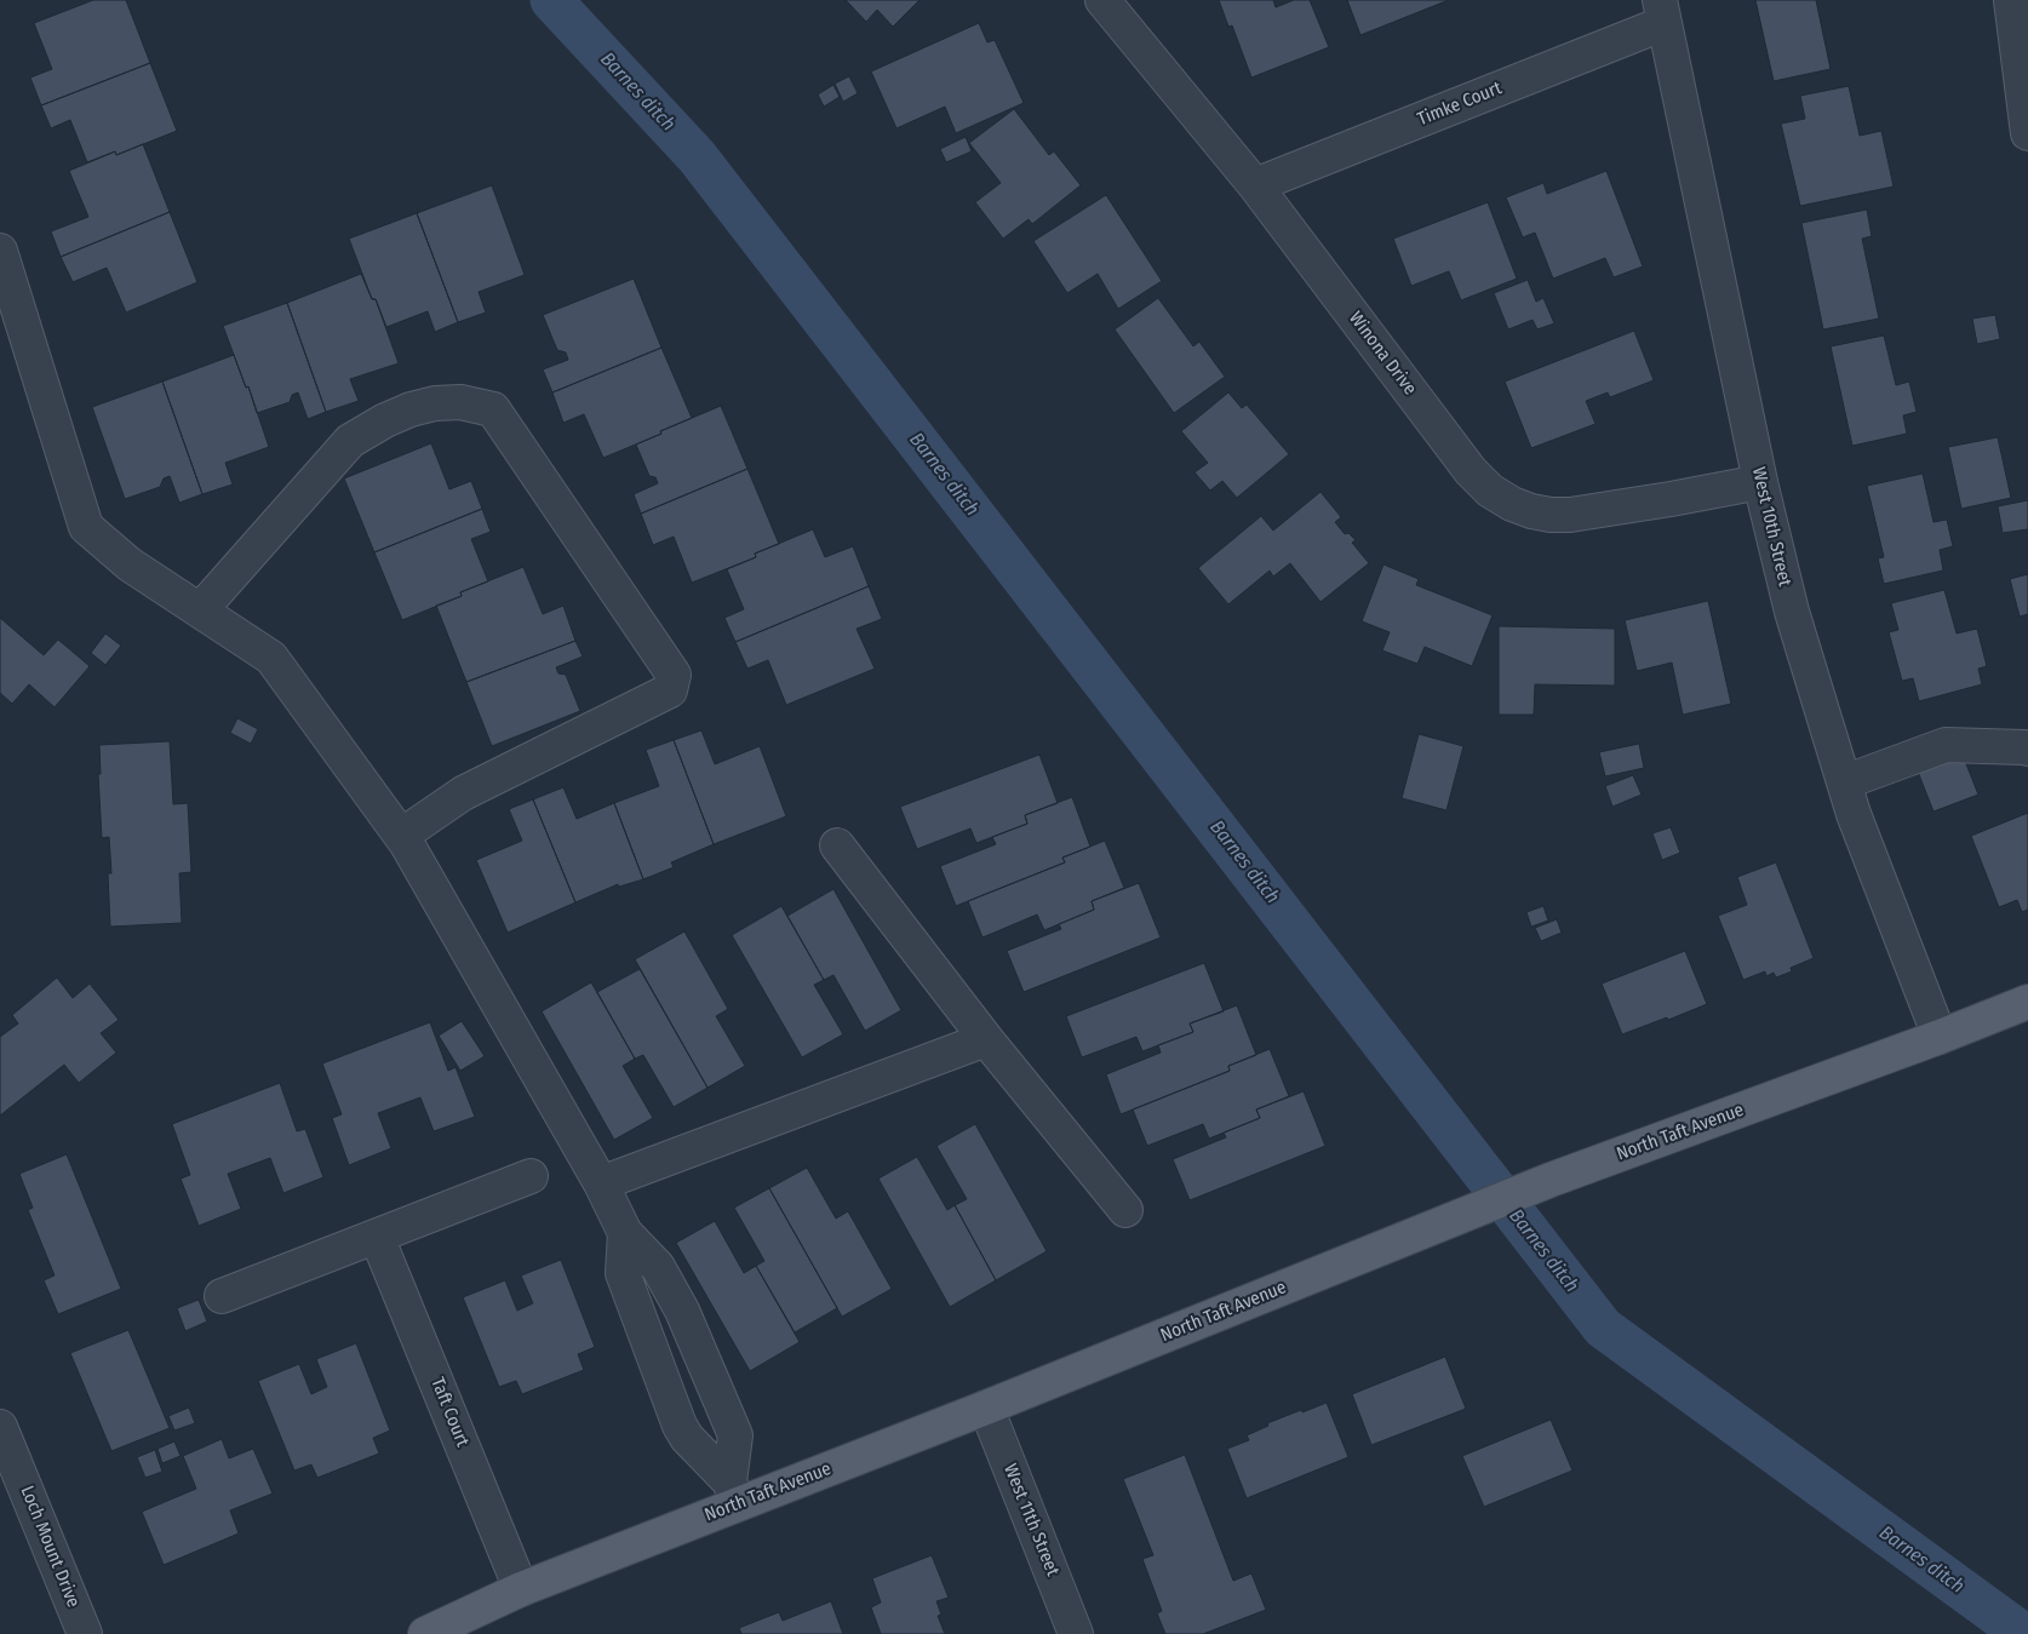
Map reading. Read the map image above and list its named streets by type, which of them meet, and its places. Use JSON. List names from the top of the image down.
{
  "streets": {
    "main road": ["North Taft Avenue"],
    "street": [
      "Timke Court",
      "Winona Drive",
      "West 10th Street",
      "Taft Court",
      "West 11th Street",
      "Loch Mount Drive"
    ]
  },
  "crossings": [
    ["Timke Court", "Winona Drive"],
    ["Timke Court", "West 10th Street"],
    ["Winona Drive", "West 10th Street"],
    ["West 10th Street", "North Taft Avenue"],
    ["North Taft Avenue", "Taft Court"],
    ["North Taft Avenue", "West 11th Street"]
  ],
  "water": ["Barnes ditch"]
}
